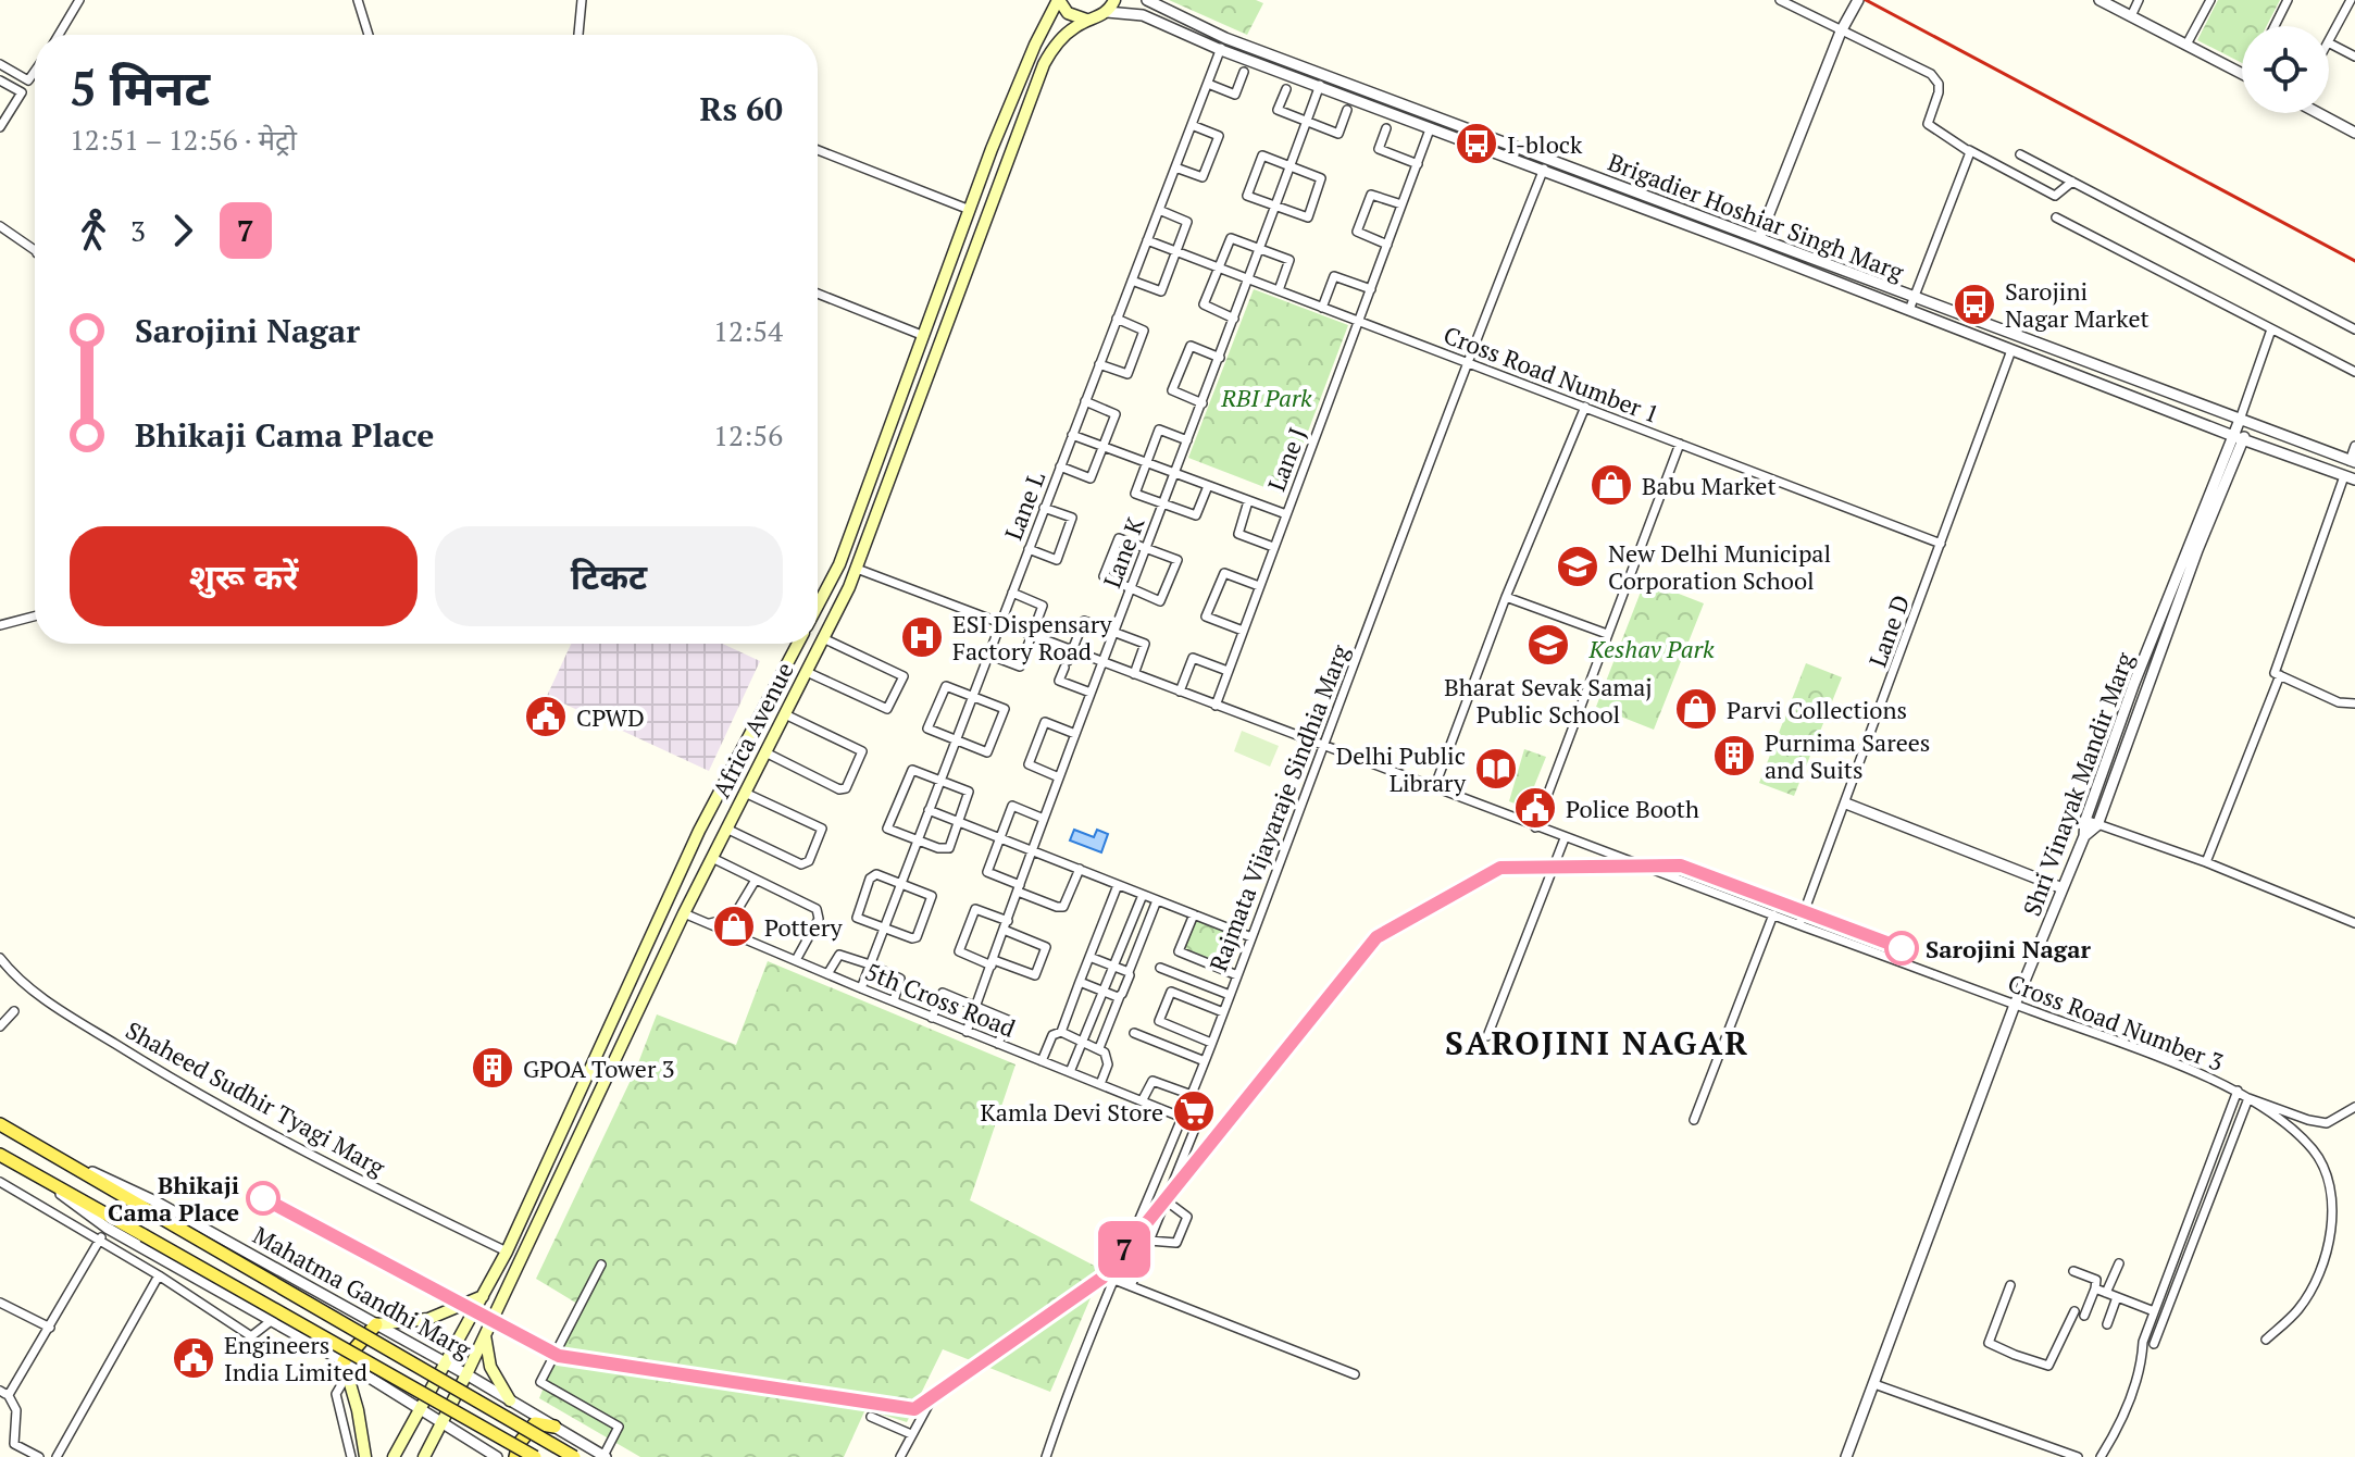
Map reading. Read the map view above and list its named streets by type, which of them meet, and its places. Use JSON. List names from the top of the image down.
{
  "streets": {
    "main road": ["Africa Avenue", "Mahatma Gandhi Marg"],
    "street": [
      "Brigadier Hoshiar Singh Marg",
      "Cross Road Number 1",
      "Lane J",
      "Lane L",
      "Lane K",
      "Lane D",
      "Shri Vinayak Mandir Marg",
      "Rajmata Vijayaraje Sindhia Marg",
      "5th Cross Road",
      "Cross Road Number 3",
      "Shaheed Sudhir Tyagi Marg"
    ]
  },
  "crossings": [
    ["Brigadier Hoshiar Singh Marg", "Lane J"],
    ["Brigadier Hoshiar Singh Marg", "Lane L"],
    ["Brigadier Hoshiar Singh Marg", "Lane K"],
    ["Brigadier Hoshiar Singh Marg", "Lane D"],
    ["Brigadier Hoshiar Singh Marg", "Africa Avenue"],
    ["Brigadier Hoshiar Singh Marg", "Shri Vinayak Mandir Marg"],
    ["Brigadier Hoshiar Singh Marg", "Rajmata Vijayaraje Sindhia Marg"],
    ["Cross Road Number 1", "Lane J"],
    ["Cross Road Number 1", "Lane L"],
    ["Cross Road Number 1", "Lane K"],
    ["Cross Road Number 1", "Lane D"],
    ["Cross Road Number 1", "Rajmata Vijayaraje Sindhia Marg"],
    ["Lane J", "Cross Road Number 3"],
    ["Lane L", "5th Cross Road"],
    ["Lane L", "Cross Road Number 3"],
    ["Lane K", "5th Cross Road"],
    ["Lane K", "Cross Road Number 3"],
    ["Lane D", "Cross Road Number 3"],
    ["Africa Avenue", "5th Cross Road"],
    ["Africa Avenue", "Cross Road Number 3"],
    ["Africa Avenue", "Shaheed Sudhir Tyagi Marg"],
    ["Africa Avenue", "Mahatma Gandhi Marg"],
    ["Shri Vinayak Mandir Marg", "Cross Road Number 3"],
    ["Rajmata Vijayaraje Sindhia Marg", "5th Cross Road"],
    ["Rajmata Vijayaraje Sindhia Marg", "Cross Road Number 3"]
  ],
  "districts": ["SAROJINI NAGAR"],
  "parks": ["RBI Park", "Keshav Park"],
  "places": {
    "bus stop": ["I-block", "Sarojini Nagar Market"],
    "shop": ["Babu Market", "Parvi Collections", "Pottery"],
    "school or university": ["New Delhi Municipal Corporation School", "Bharat Sevak Samaj Public School"],
    "hospital": ["ESI Dispensary Factory Road"],
    "public building": ["CPWD", "Police Booth", "Engineers India Limited"],
    "building": ["Purnima Sarees and Suits", "GPOA Tower 3"],
    "library": ["Delhi Public Library"],
    "other": ["Sarojini Nagar", "Bhikaji Cama Place"],
    "supermarket": ["Kamla Devi Store"]
  },
  "lines": ["metro line 7"],
  "page": {
    "on_map": "7",
    "heading": ["5 मिनट", "12:51 – 12:56 · मेट्रो", "Rs 60"],
    "legs": ["3", "7"],
    "list": [
      {
        "name": "Sarojini Nagar",
        "value": "12:54"
      },
      {
        "name": "Bhikaji Cama Place",
        "value": "12:56"
      }
    ],
    "buttons": ["शुरू करें", "टिकट"]
  }
}
